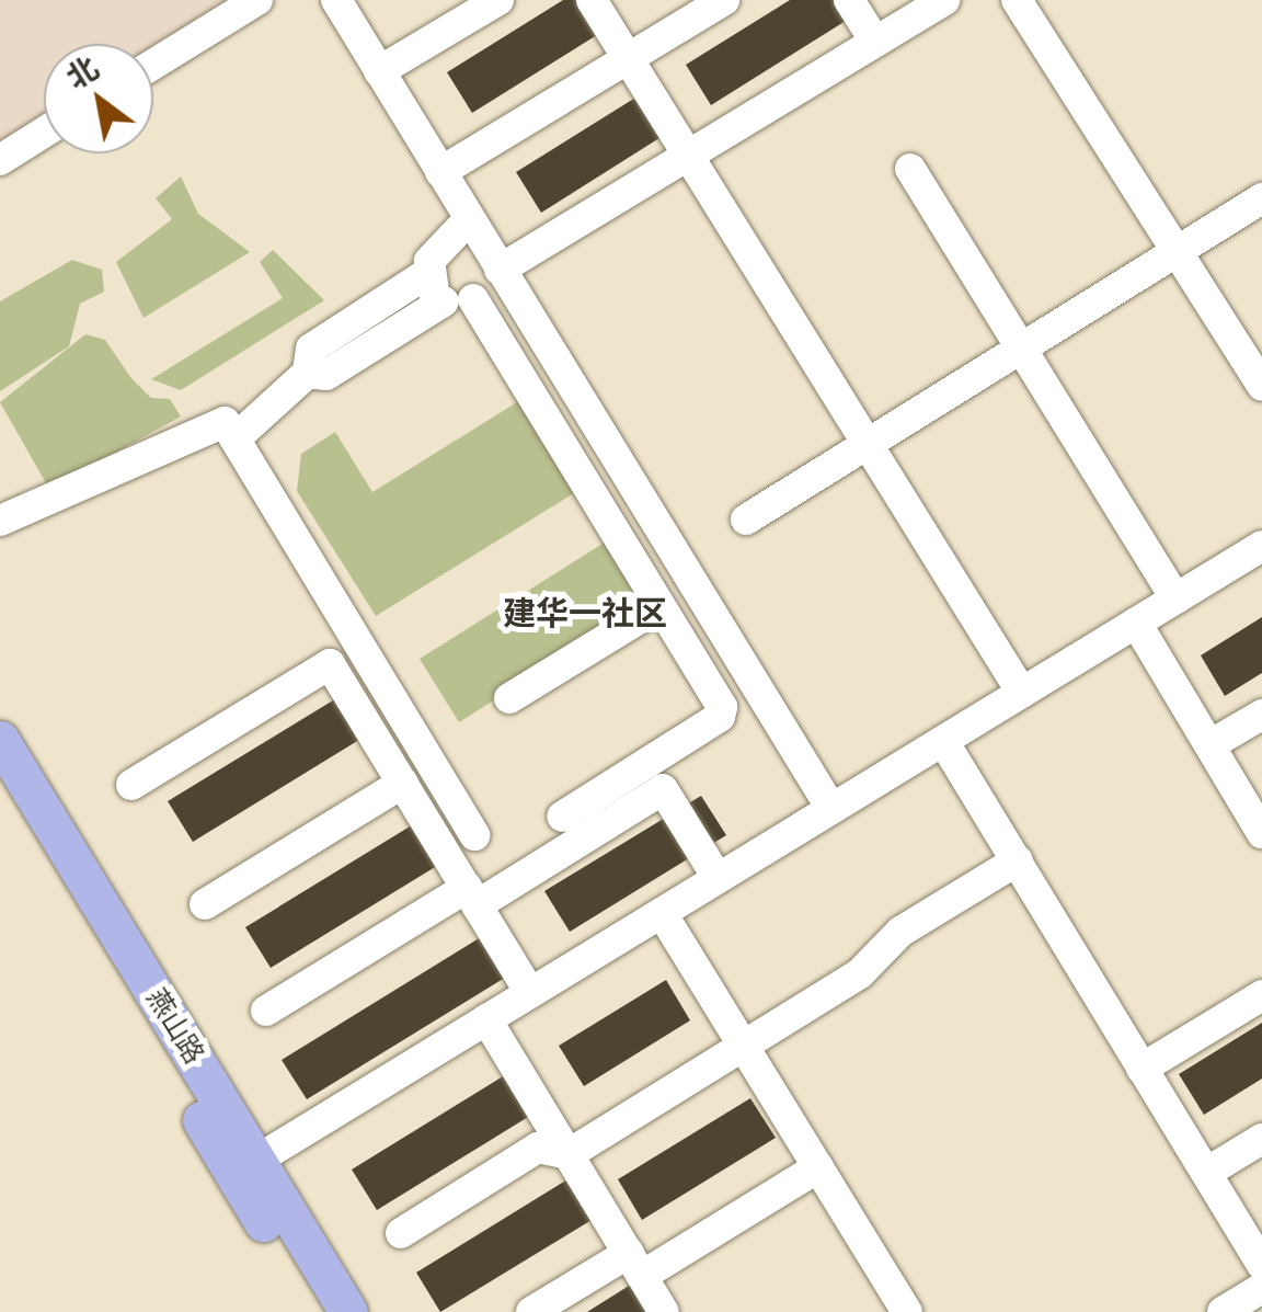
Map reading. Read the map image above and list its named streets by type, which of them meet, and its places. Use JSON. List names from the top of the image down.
{
  "streets": {
    "main road": ["燕山路"]
  },
  "districts": ["建华一社区"],
  "north": "top left"
}
